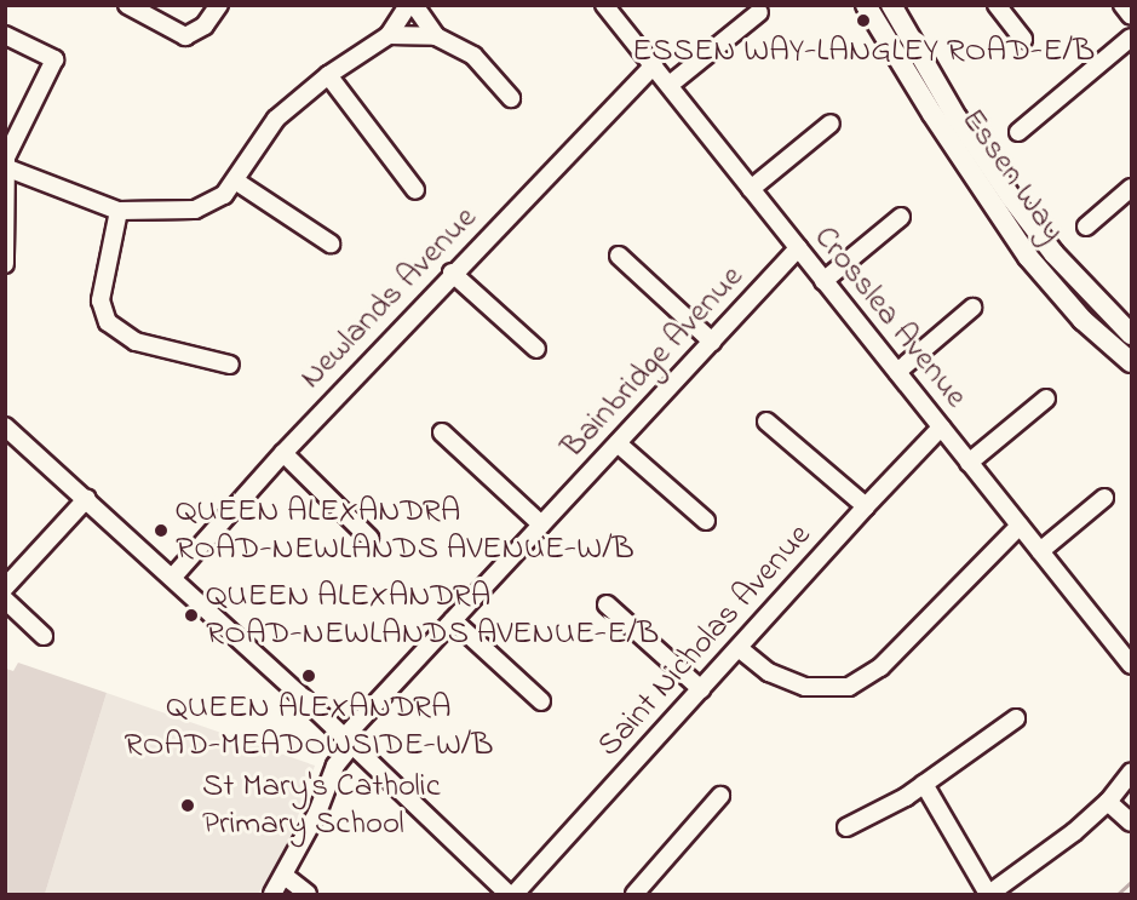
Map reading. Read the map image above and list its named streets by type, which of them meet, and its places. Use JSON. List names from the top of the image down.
{
  "streets": {
    "main road": ["Essen Way"],
    "street": [
      "Newlands Avenue",
      "Crosslea Avenue",
      "Bainbridge Avenue",
      "Saint Nicholas Avenue"
    ]
  },
  "crossings": [
    ["Newlands Avenue", "Crosslea Avenue"],
    ["Crosslea Avenue", "Bainbridge Avenue"],
    ["Crosslea Avenue", "Saint Nicholas Avenue"]
  ],
  "places": [
    "ESSEN WAY-LANGLEY ROAD-E/B",
    "QUEEN ALEXANDRA ROAD-NEWLANDS AVENUE-W/B",
    "QUEEN ALEXANDRA ROAD-NEWLANDS AVENUE-E/B",
    "QUEEN ALEXANDRA ROAD-MEADOWSIDE-W/B",
    "St Mary's Catholic Primary School"
  ]
}
